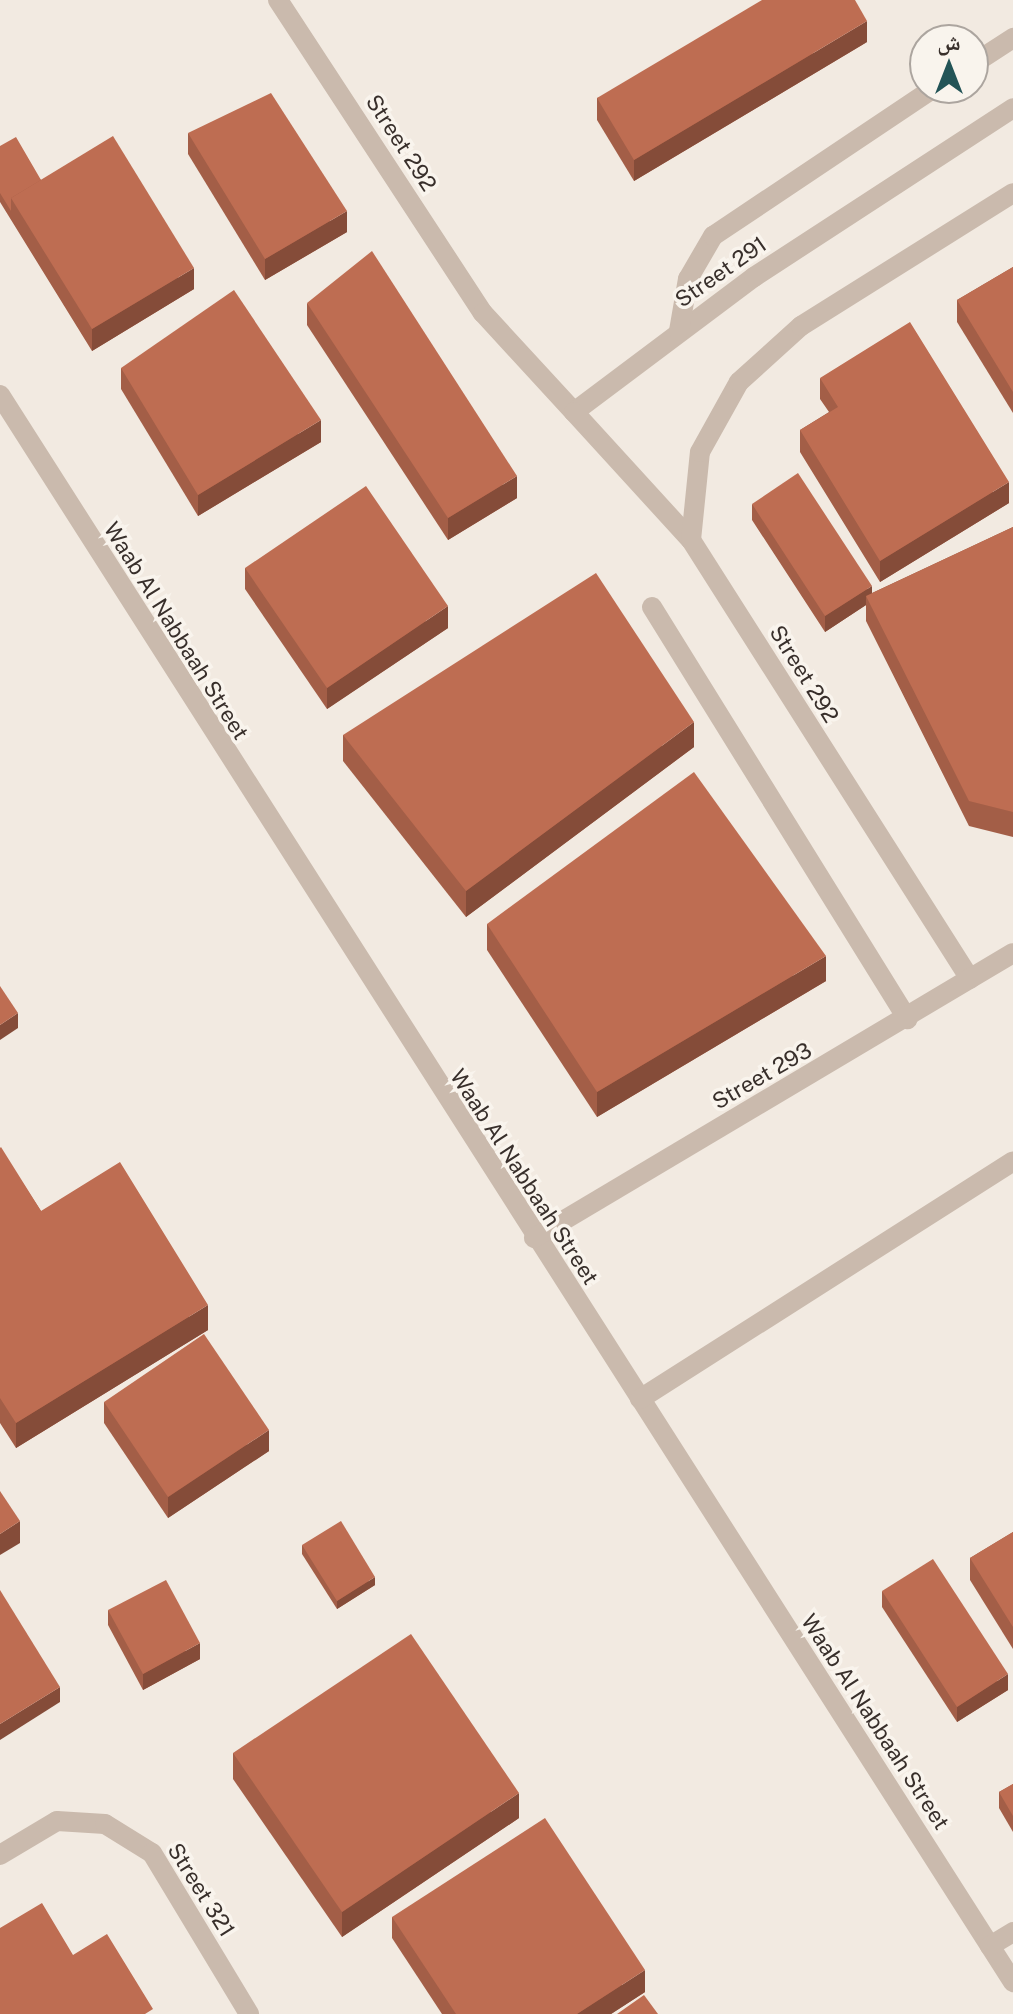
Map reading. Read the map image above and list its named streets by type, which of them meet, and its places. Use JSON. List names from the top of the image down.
{
  "streets": {
    "street": [
      "Street 292",
      "Street 291",
      "Waab Al Nabbaah Street",
      "Street 293",
      "Street 321"
    ]
  },
  "crossings": [
    ["Street 292", "Street 291"],
    ["Street 292", "Street 293"],
    ["Waab Al Nabbaah Street", "Street 293"]
  ],
  "north": "top"
}
